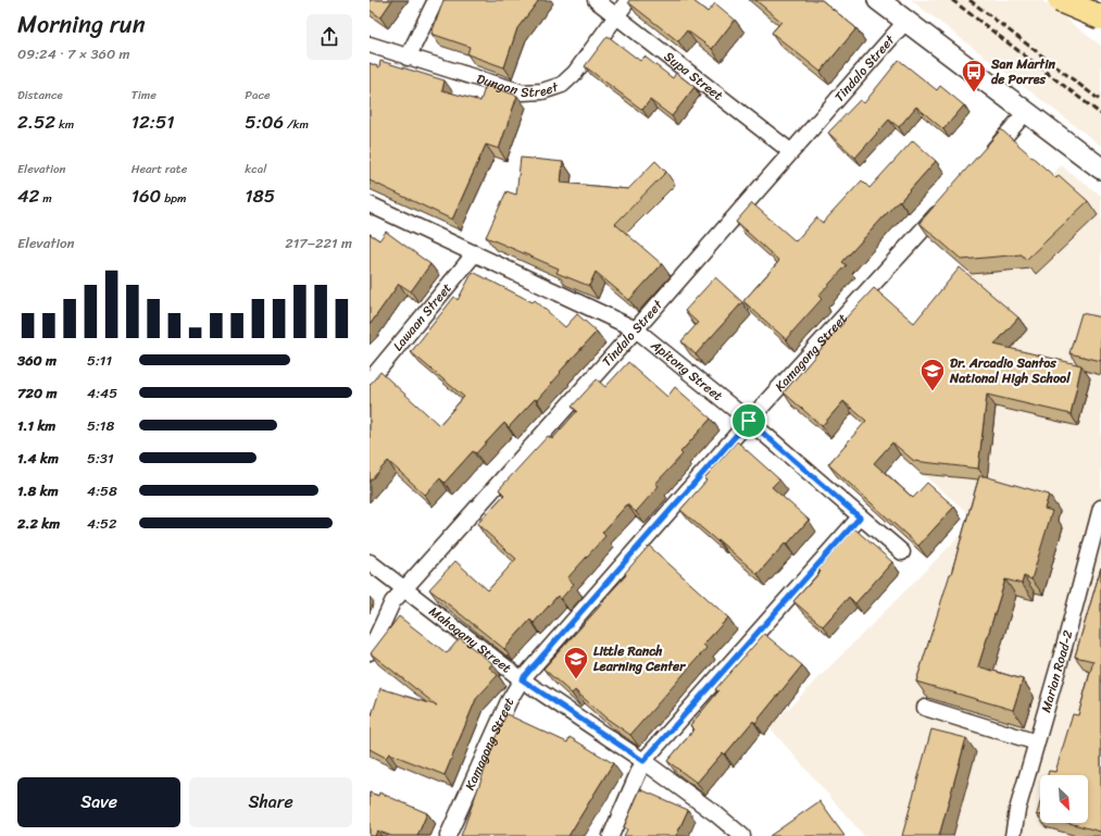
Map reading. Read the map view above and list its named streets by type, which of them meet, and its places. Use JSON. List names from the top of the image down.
{
  "streets": {
    "street": [
      "Tindalo Street",
      "Supa Street",
      "Dungon Street",
      "Lawaan Street",
      "Kamagong Street",
      "Apitong Street",
      "Mahogany Street",
      "Marian Road-2"
    ]
  },
  "crossings": [
    ["Tindalo Street", "Supa Street"],
    ["Tindalo Street", "Apitong Street"],
    ["Tindalo Street", "Mahogany Street"],
    ["Supa Street", "Dungon Street"],
    ["Lawaan Street", "Apitong Street"],
    ["Kamagong Street", "Apitong Street"],
    ["Kamagong Street", "Mahogany Street"]
  ],
  "places": {
    "bus stop": ["San Martin de Porres"],
    "school or university": ["Dr. Arcadio Santos National High School", "Little Ranch Learning Center"]
  },
  "north": "bottom right",
  "page": {
    "heading": ["Morning run", "09:24 · 7 × 360 m"],
    "stats": [
      ["Distance", "2.52 km"],
      ["Time", "12:51"],
      ["Pace", "5:06 /km"],
      ["Elevation", "42 m"],
      ["Heart rate", "160 bpm"],
      ["kcal", "185"]
    ],
    "chart": ["Elevation", "217–221 m"],
    "list": [
      {
        "name": "360 m",
        "note": "5:11"
      },
      {
        "name": "720 m",
        "note": "4:45"
      },
      {
        "name": "1.1 km",
        "note": "5:18"
      },
      {
        "name": "1.4 km",
        "note": "5:31"
      },
      {
        "name": "1.8 km",
        "note": "4:58"
      },
      {
        "name": "2.2 km",
        "note": "4:52"
      }
    ],
    "buttons": ["Save", "Share"]
  }
}
